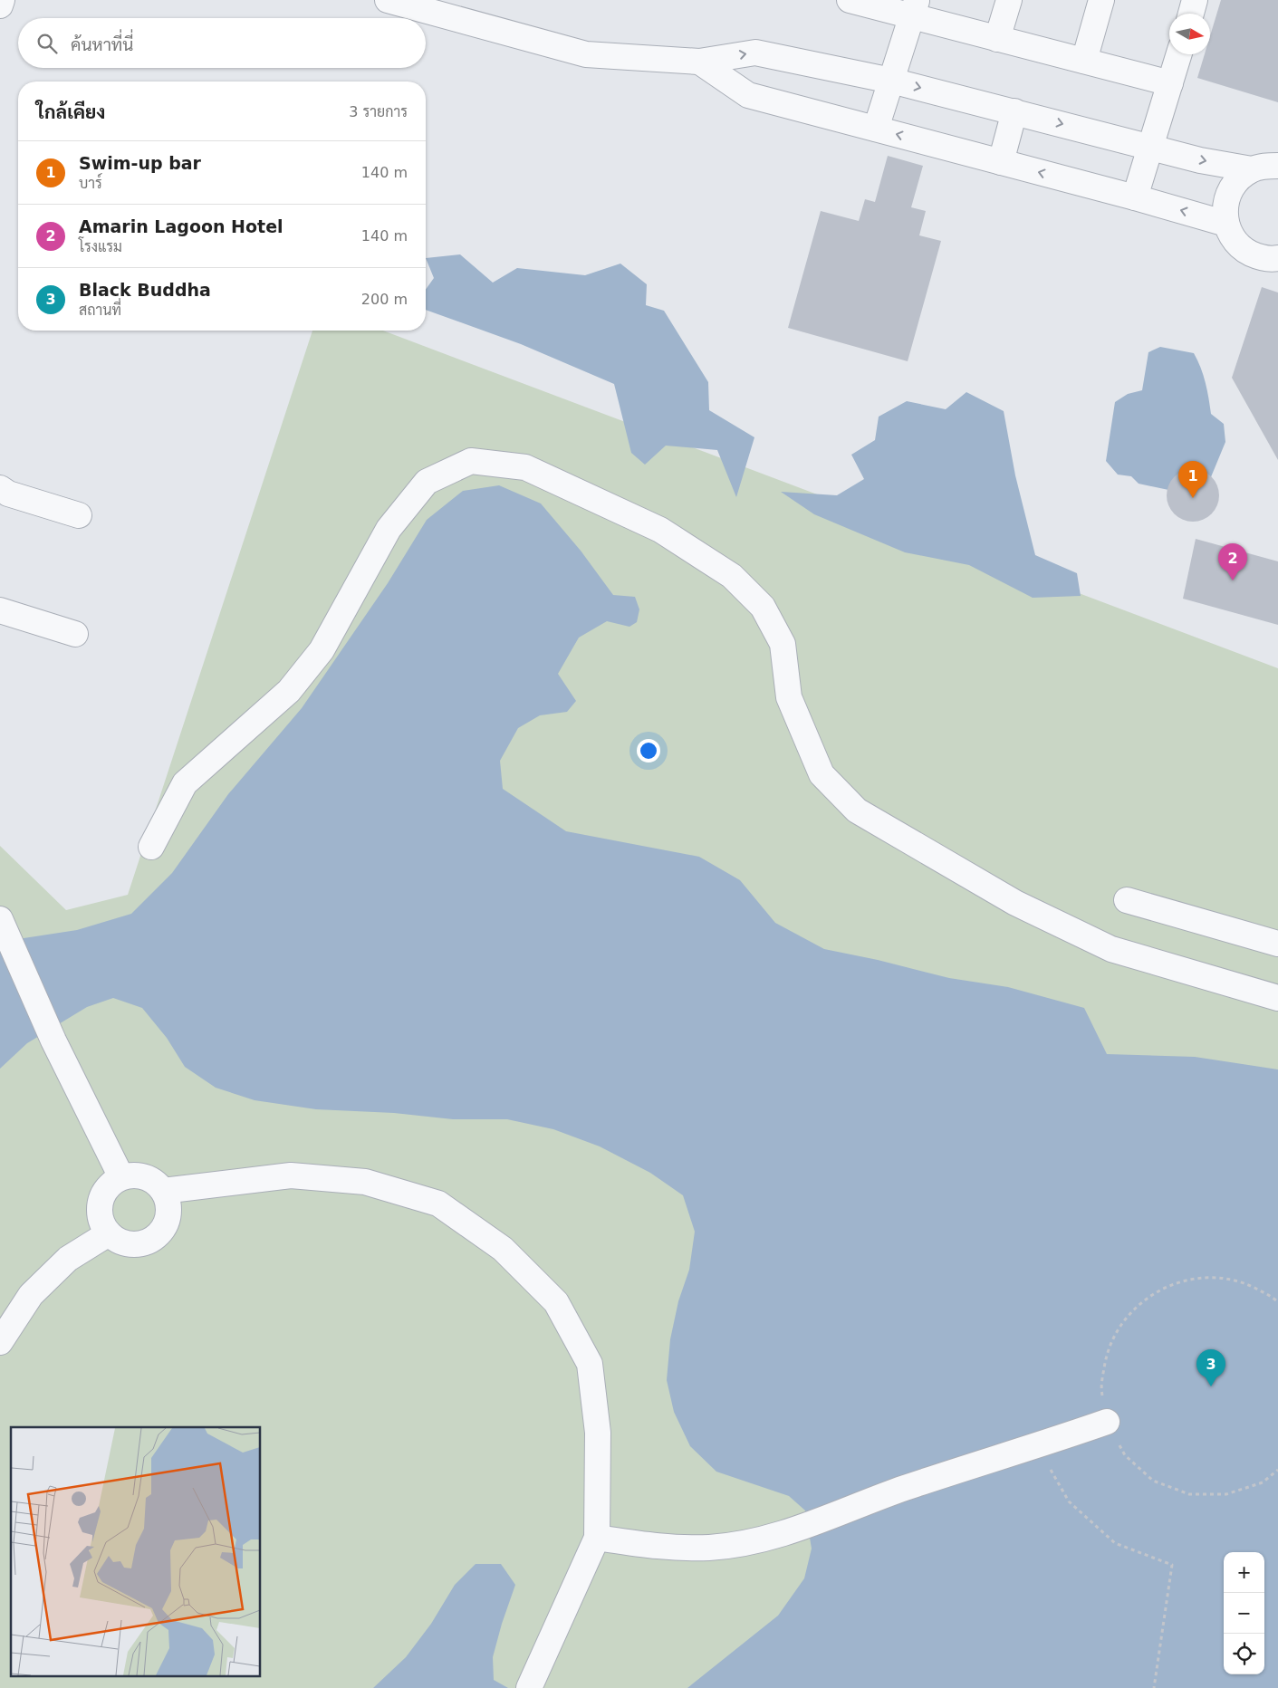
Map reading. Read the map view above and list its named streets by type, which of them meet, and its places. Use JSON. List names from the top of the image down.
{
  "north": "right",
  "page": {
    "search": "ค้นหาที่นี่",
    "heading": ["ใกล้เคียง", "3 รายการ"],
    "list": [
      {
        "mark": "1",
        "name": "Swim-up bar",
        "note": "บาร์",
        "value": "140 m"
      },
      {
        "mark": "2",
        "name": "Amarin Lagoon Hotel",
        "note": "โรงแรม",
        "value": "140 m"
      },
      {
        "mark": "3",
        "name": "Black Buddha",
        "note": "สถานที่",
        "value": "200 m"
      }
    ],
    "pins": ["1", "2", "3"],
    "map_buttons": ["+", "−"]
  }
}
